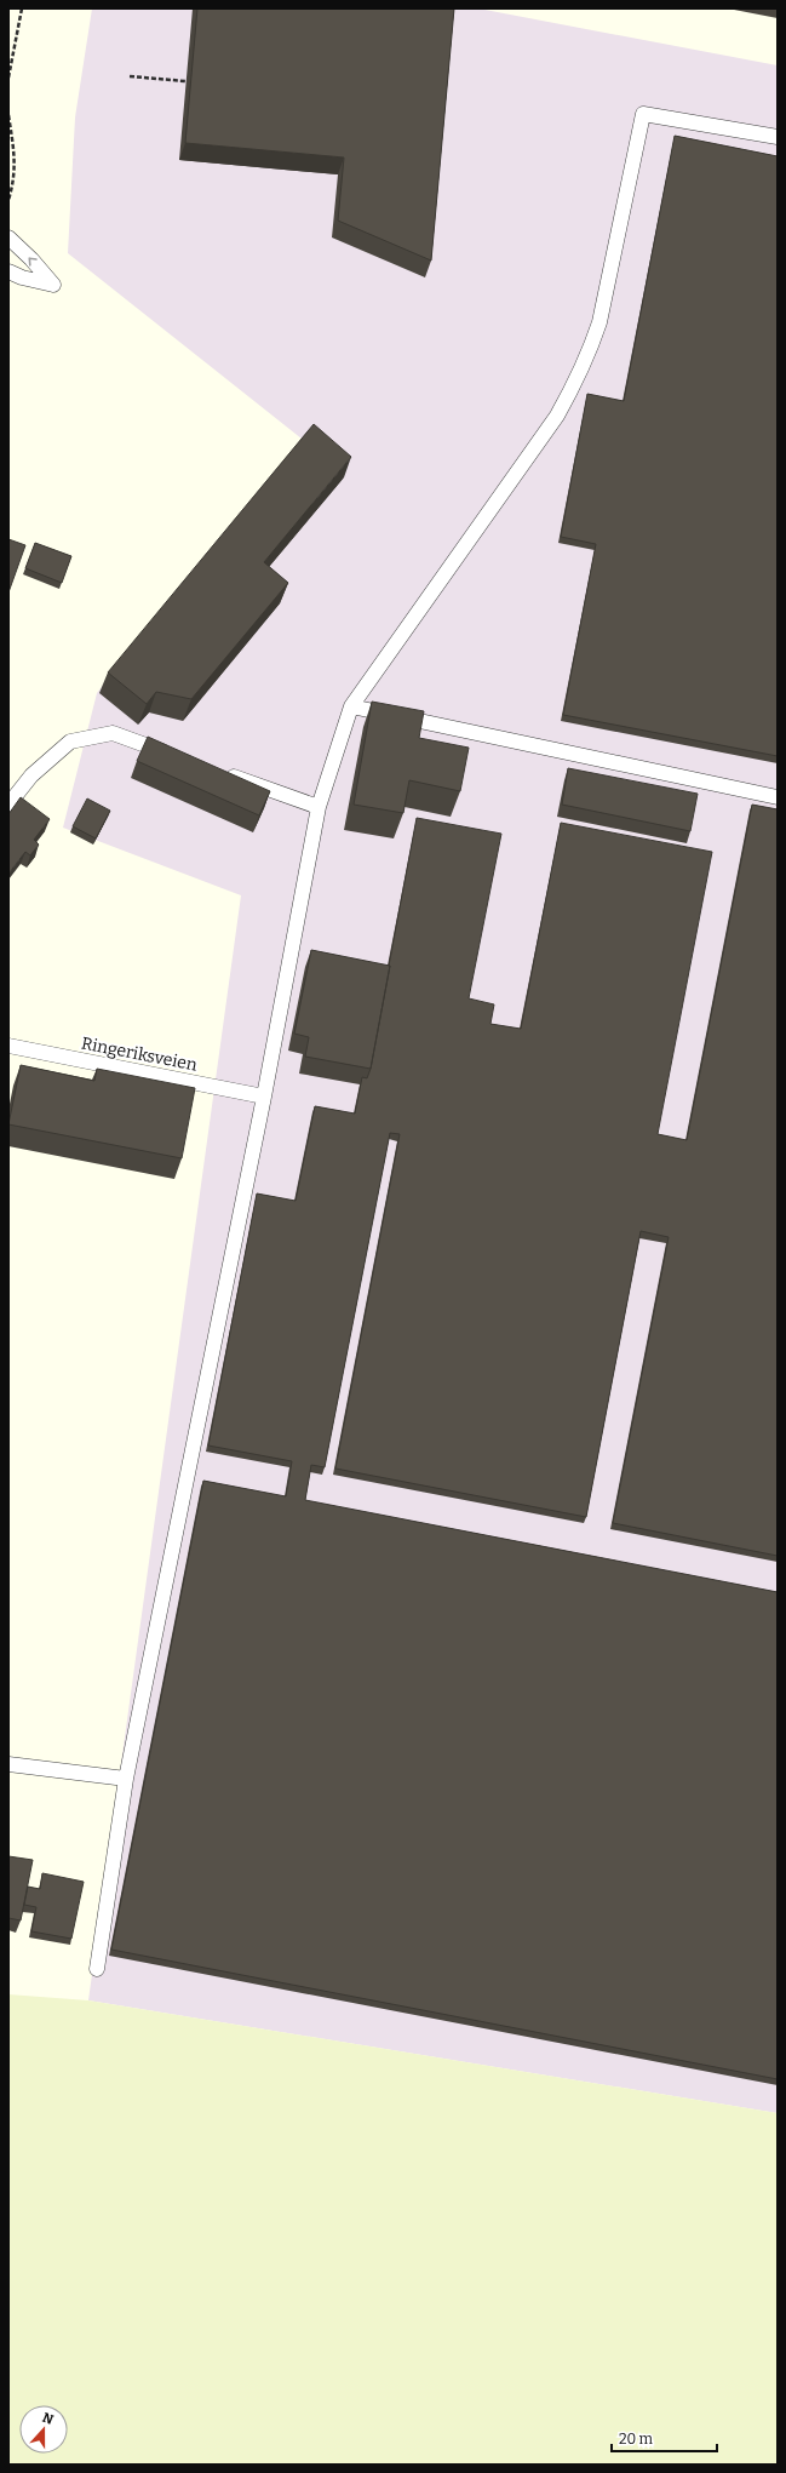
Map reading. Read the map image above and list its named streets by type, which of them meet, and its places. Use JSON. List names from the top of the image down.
{
  "streets": {
    "lane": ["Ringeriksveien"]
  },
  "scale_bar": "20 m",
  "north": "top"
}
